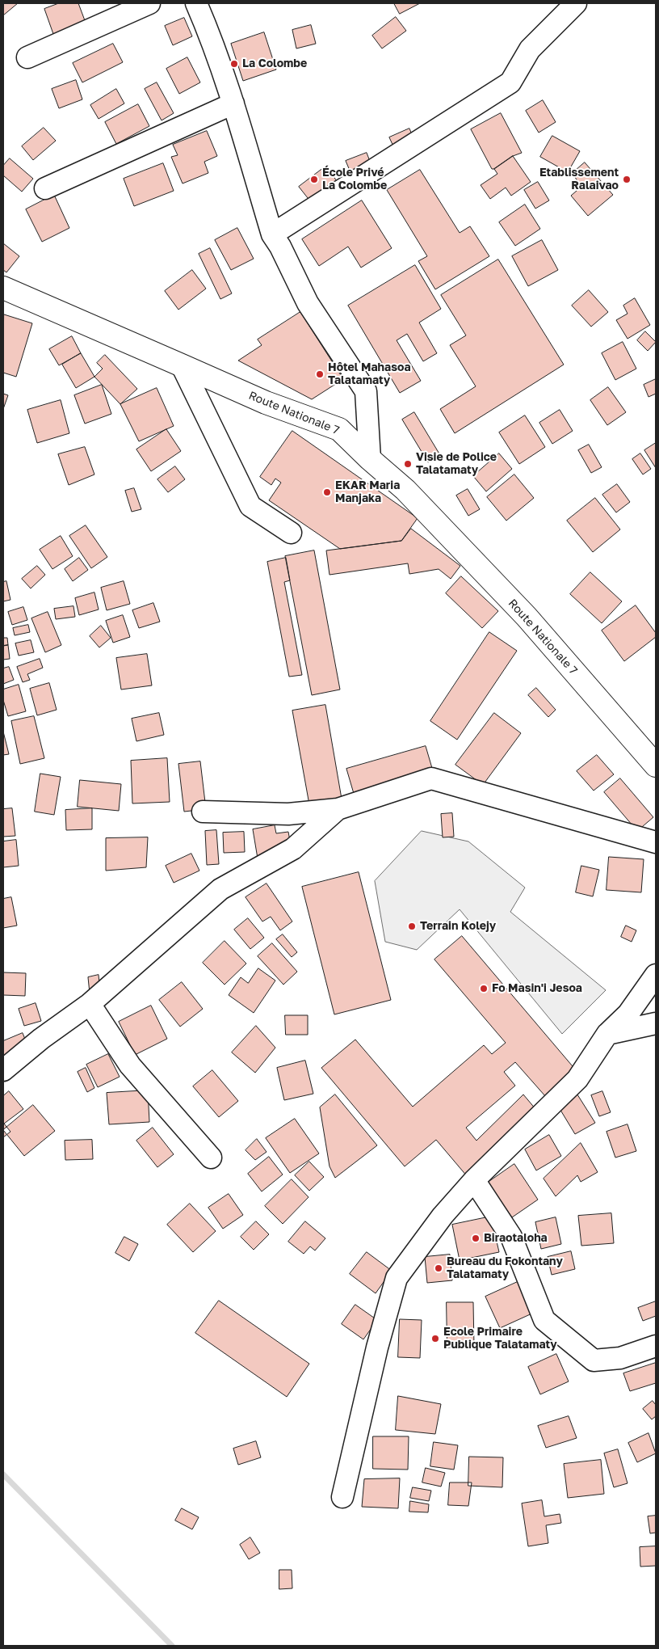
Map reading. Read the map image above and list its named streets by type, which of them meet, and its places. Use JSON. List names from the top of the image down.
{
  "streets": {
    "main road": ["Route Nationale 7"]
  },
  "places": [
    "La Colombe",
    "École Privé La Colombe",
    "Etablissement Ralaivao",
    "Hôtel Mahasoa Talatamaty",
    "Visie de Police Talatamaty",
    "EKAR Maria Manjaka",
    "Terrain Kolejy",
    "Fo Masin'i Jesoa",
    "Biraotaloha",
    "Bureau du Fokontany Talatamaty",
    "Ecole Primaire Publique Talatamaty"
  ]
}
